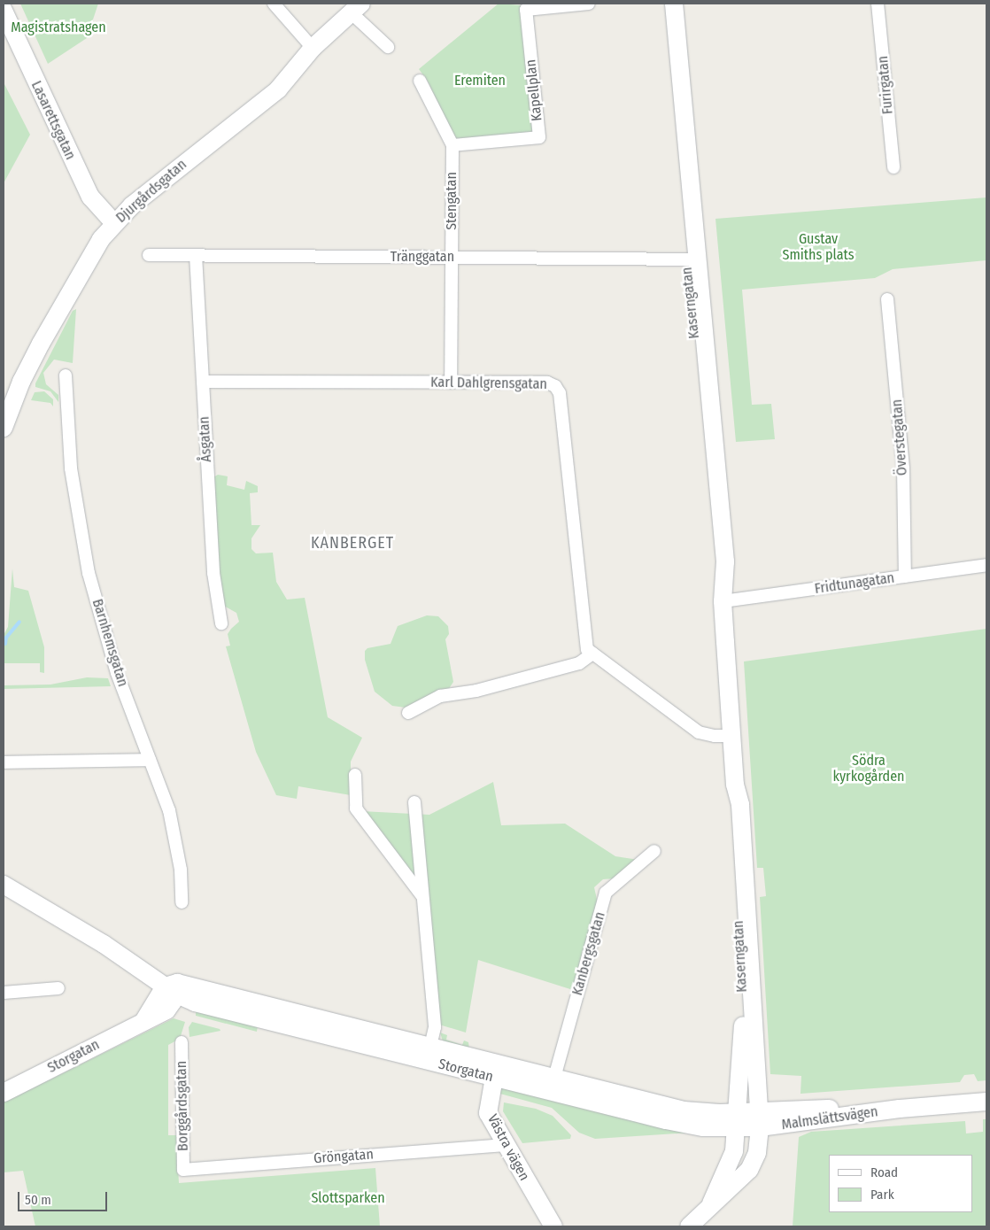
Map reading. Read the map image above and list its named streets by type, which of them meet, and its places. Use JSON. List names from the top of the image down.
{
  "streets": {
    "main road": [
      "Lasarettsgatan",
      "Djurgårdsgatan",
      "Kaserngatan",
      "Storgatan",
      "Malmslättsvägen",
      "Västra vägen"
    ],
    "street": [
      "Furirgatan",
      "Kapellplan",
      "Stengatan",
      "Tränggatan",
      "Karl Dahlgrensgatan",
      "Överstegatan",
      "Åsgatan",
      "Fridtunagatan",
      "Barnhemsgatan",
      "Kanbergsgatan",
      "Borggårdsgatan",
      "Gröngatan"
    ]
  },
  "crossings": [
    ["Kapellplan", "Stengatan"],
    ["Lasarettsgatan", "Djurgårdsgatan"],
    ["Stengatan", "Tränggatan"],
    ["Stengatan", "Karl Dahlgrensgatan"],
    ["Tränggatan", "Kaserngatan"],
    ["Tränggatan", "Åsgatan"],
    ["Kaserngatan", "Fridtunagatan"],
    ["Kaserngatan", "Storgatan"],
    ["Kaserngatan", "Malmslättsvägen"],
    ["Karl Dahlgrensgatan", "Åsgatan"],
    ["Överstegatan", "Fridtunagatan"],
    ["Kanbergsgatan", "Storgatan"],
    ["Storgatan", "Malmslättsvägen"],
    ["Storgatan", "Västra vägen"],
    ["Borggårdsgatan", "Gröngatan"],
    ["Västra vägen", "Gröngatan"]
  ],
  "districts": ["KANBERGET"],
  "parks": [
    "Magistratshagen",
    "Eremiten",
    "Gustav Smiths plats",
    "Södra kyrkogården",
    "Slottsparken"
  ],
  "legend": ["Road", "Park"],
  "scale_bar": "50 m"
}
